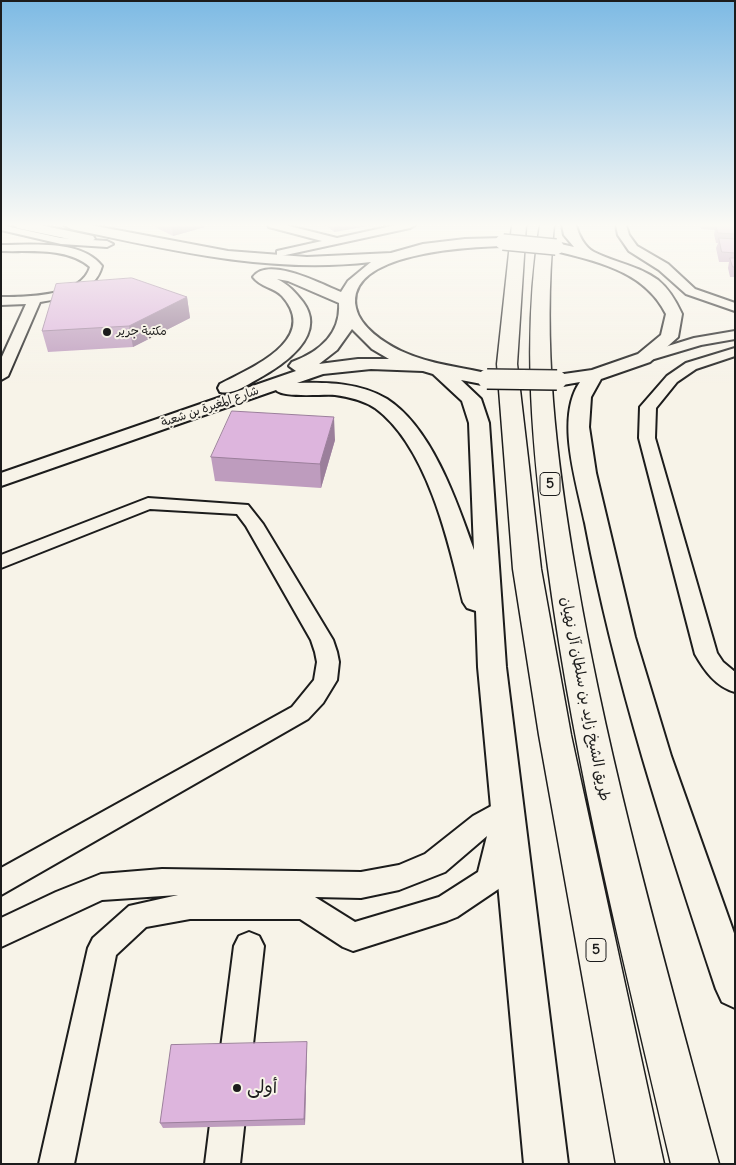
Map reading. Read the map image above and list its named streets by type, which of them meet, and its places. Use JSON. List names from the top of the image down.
{
  "streets": {
    "highway": ["5", "طريق الشيخ زايد بن سلطان آل نهيان"],
    "main road": ["شارع المغيرة بن شعبة"]
  },
  "places": ["مكتبة جرير", "أولى"]
}
